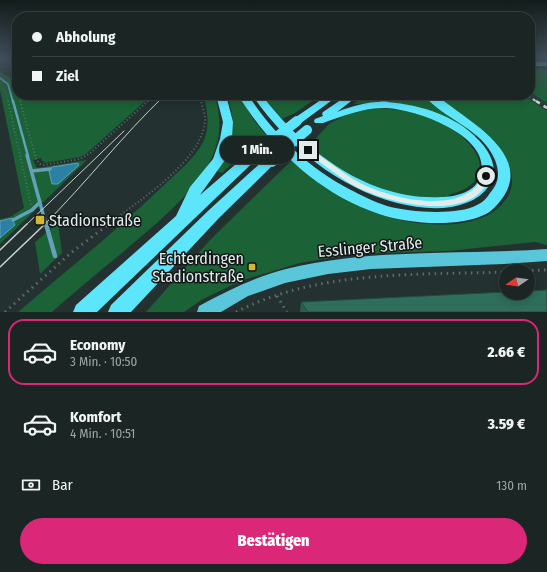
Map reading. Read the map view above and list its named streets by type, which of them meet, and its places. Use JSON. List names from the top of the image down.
{
  "streets": {
    "main road": ["Esslinger Straße"]
  },
  "places": {
    "transit": ["Stadionstraße", "Echterdingen Stadionstraße"]
  },
  "north": "left",
  "page": {
    "banner": ["Abholung", "Ziel"],
    "bubble": "1 Min.",
    "list": [
      {
        "name": "Economy",
        "note": "3 Min. · 10:50",
        "value": "2.66 €"
      },
      {
        "name": "Komfort",
        "note": "4 Min. · 10:51",
        "value": "3.59 €"
      }
    ],
    "pay": ["Bar", "130 m"],
    "buttons": "Bestätigen"
  }
}
